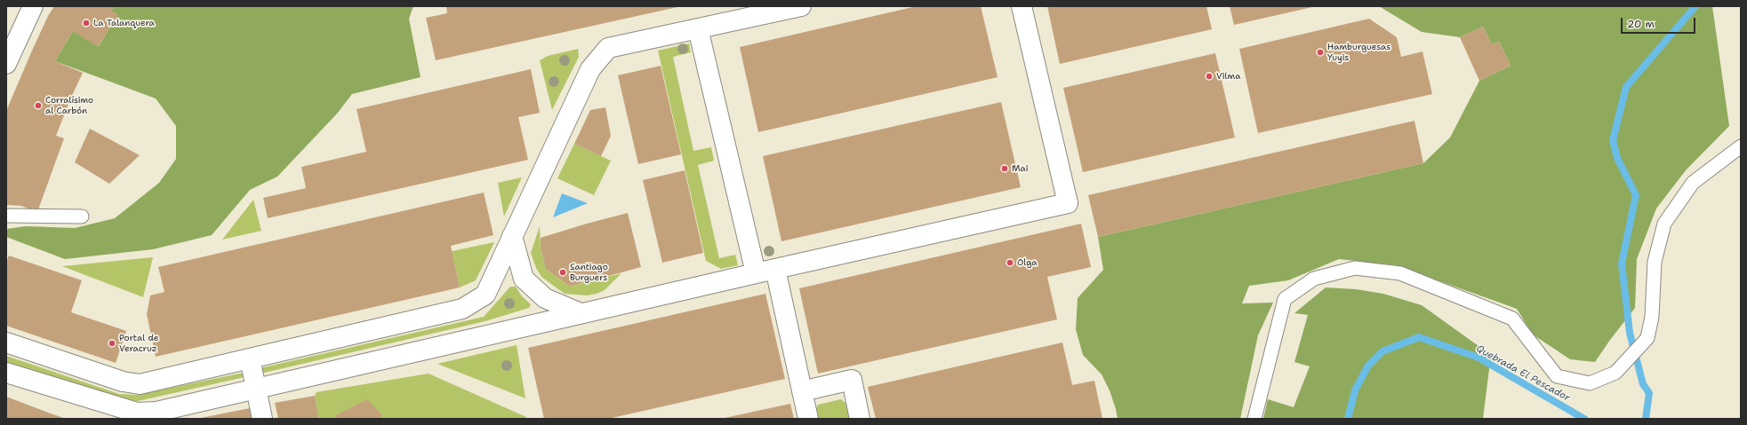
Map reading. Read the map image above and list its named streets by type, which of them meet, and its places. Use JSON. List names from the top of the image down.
{
  "water": ["Quebrada El Pescador"],
  "places": [
    "La Talanquera",
    "Hamburguesas Yuyis",
    "Vilma",
    "Corralísimo al Carbón",
    "Mai",
    "Olga",
    "Santiago Burguers",
    "Portal de Veracruz"
  ],
  "scale_bar": "20 m"
}
